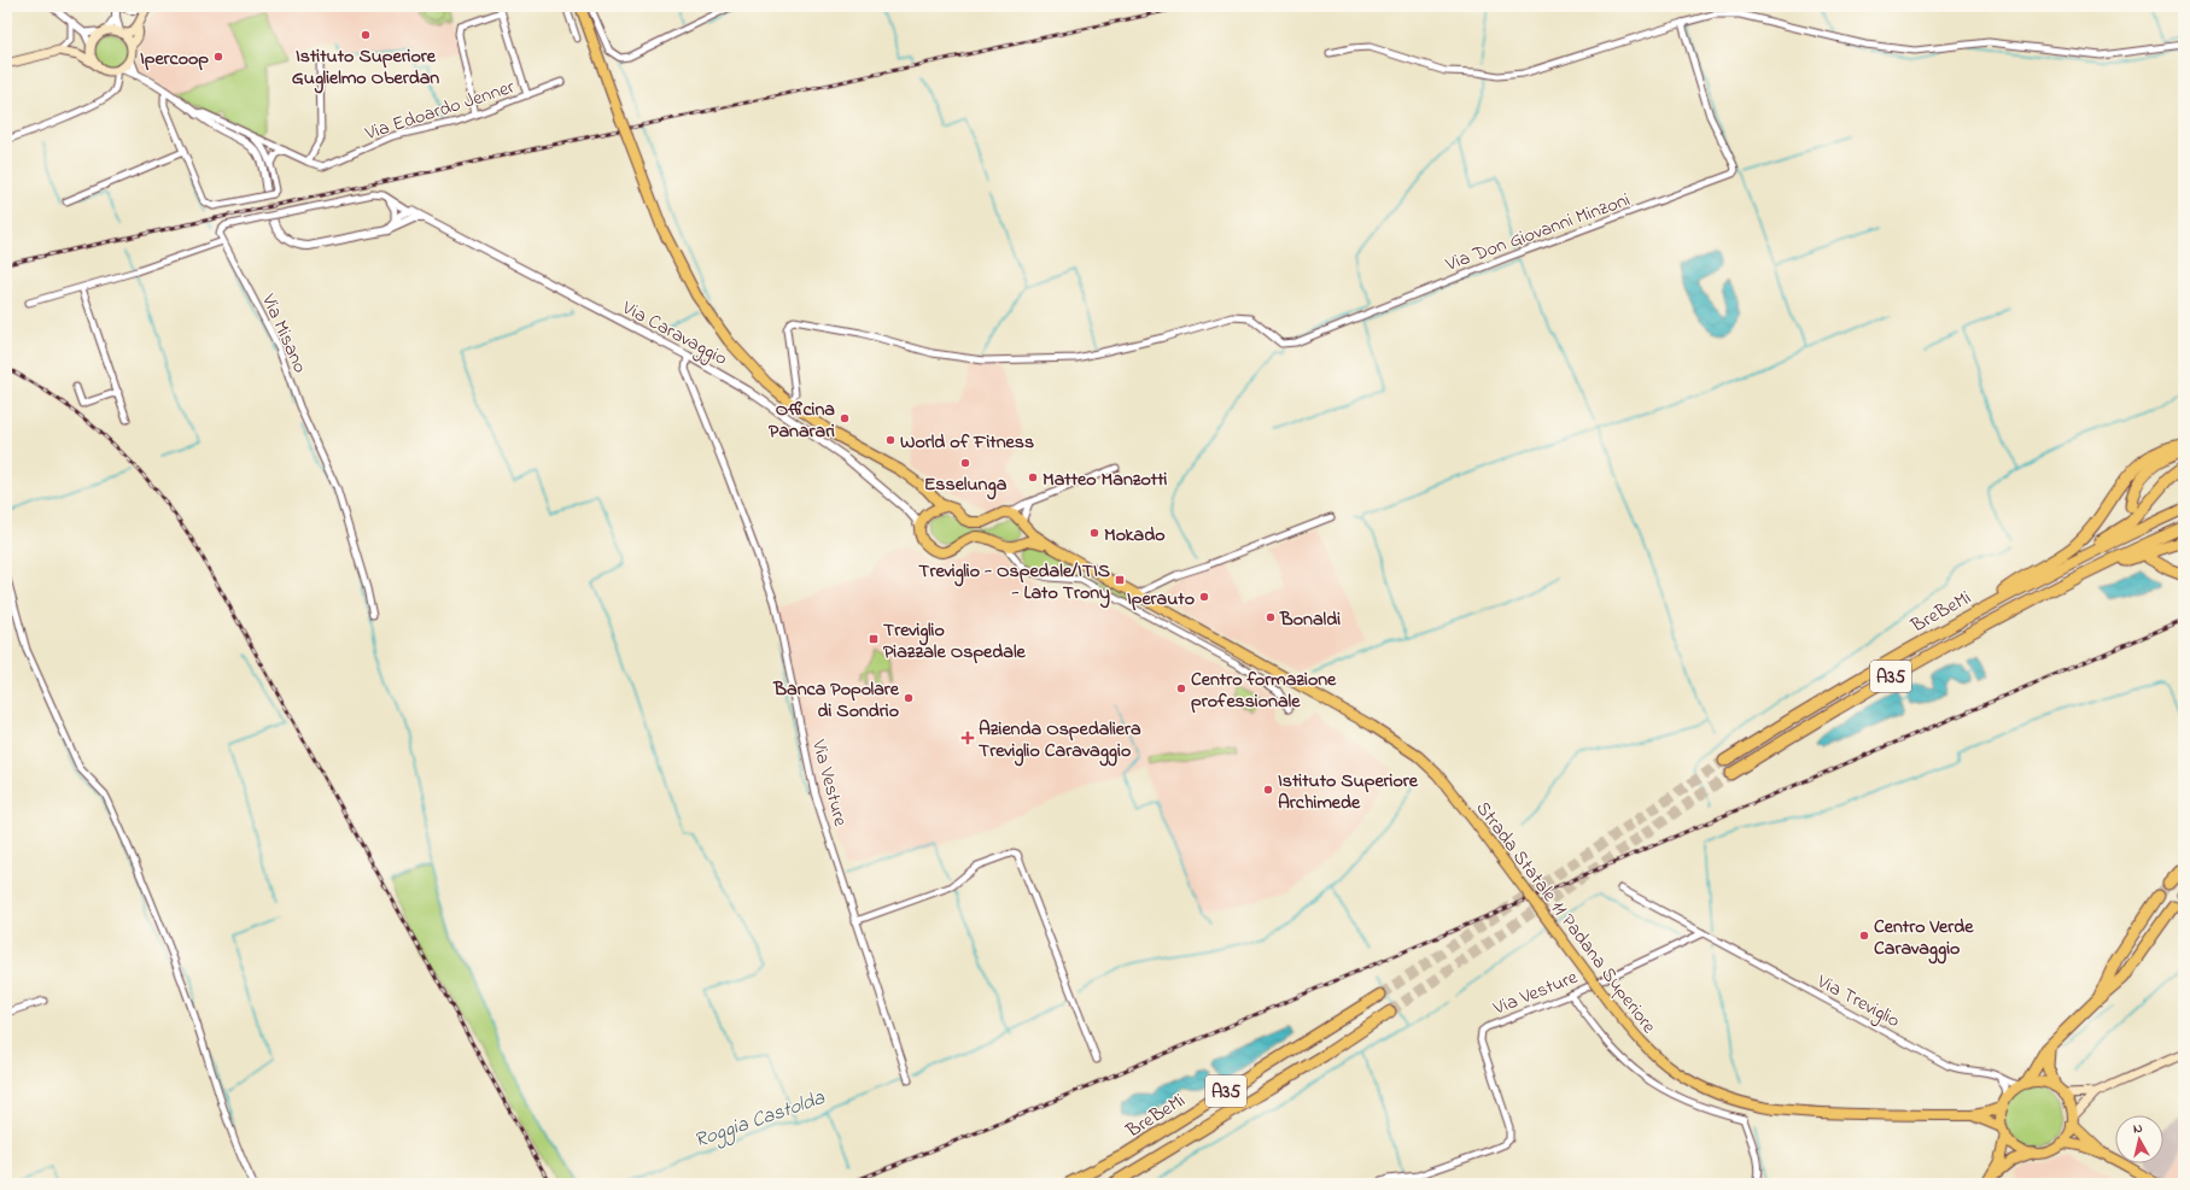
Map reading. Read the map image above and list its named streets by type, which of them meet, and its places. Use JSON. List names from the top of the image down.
{
  "streets": {
    "highway": ["BreBeMi", "A35"],
    "main road": ["Via Caravaggio", "Strada Statale 11 Padana Superiore"],
    "street": [
      "Via Edoardo Jenner",
      "Via Don Giovanni Minzoni",
      "Via Misano",
      "Via Vesture",
      "Via Treviglio"
    ]
  },
  "crossings": [
    ["Via Don Giovanni Minzoni", "Via Caravaggio"],
    ["Via Caravaggio", "Via Misano"],
    ["Via Caravaggio", "Via Vesture"],
    ["Via Caravaggio", "Strada Statale 11 Padana Superiore"],
    ["Via Vesture", "Via Treviglio"],
    ["Strada Statale 11 Padana Superiore", "Via Treviglio"]
  ],
  "water": ["Roggia Castolda"],
  "places": {
    "other": [
      "Istituto Superiore Guglielmo Oberdan",
      "Ipercoop",
      "Officina Panarari",
      "World of Fitness",
      "Esselunga",
      "Matteo Manzotti",
      "Mokado",
      "Iperauto",
      "Bonaldi",
      "Centro formazione professionale",
      "Banca Popolare di Sondrio",
      "Istituto Superiore Archimede",
      "Centro Verde Caravaggio"
    ],
    "transit": ["Treviglio - Ospedale/ITIS - Lato Trony", "Treviglio Piazzale Ospedale"],
    "health": ["Azienda Ospedaliera Treviglio Caravaggio"]
  },
  "north": "top"
}
